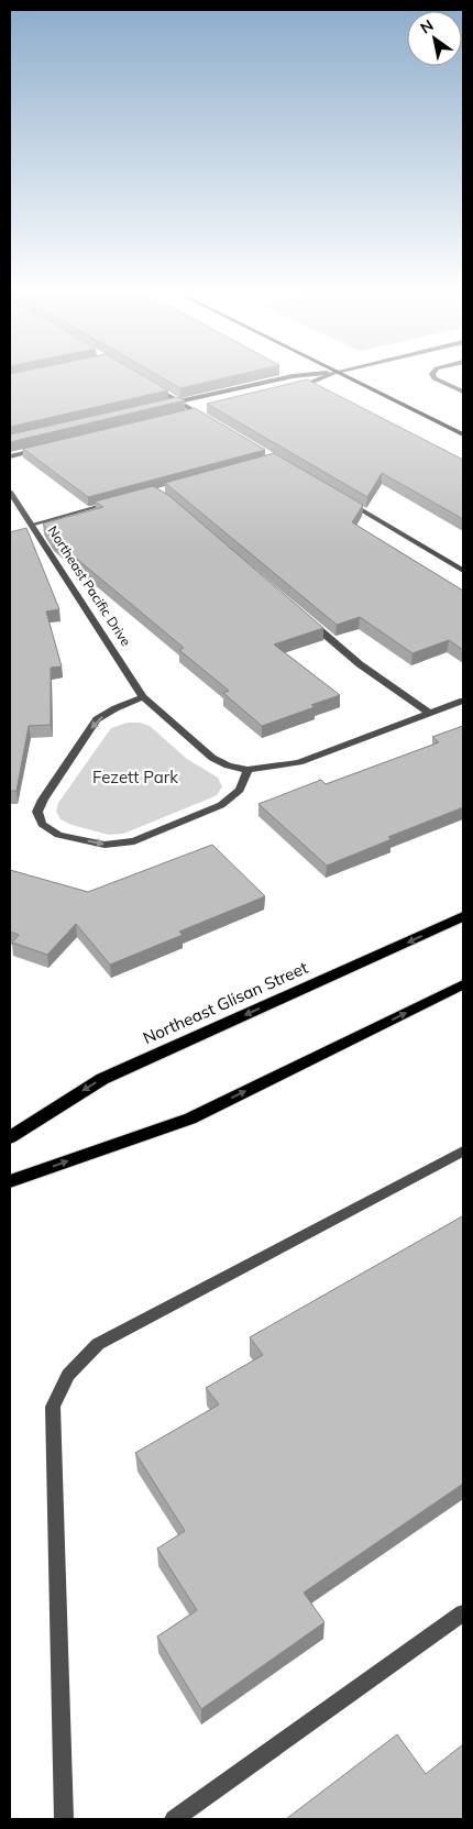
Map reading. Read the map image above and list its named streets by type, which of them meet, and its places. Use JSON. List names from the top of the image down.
{
  "streets": {
    "main road": ["Northeast Glisan Street"],
    "street": ["Northeast Pacific Drive"]
  },
  "parks": ["Fezett Park"],
  "north": "top left"
}
